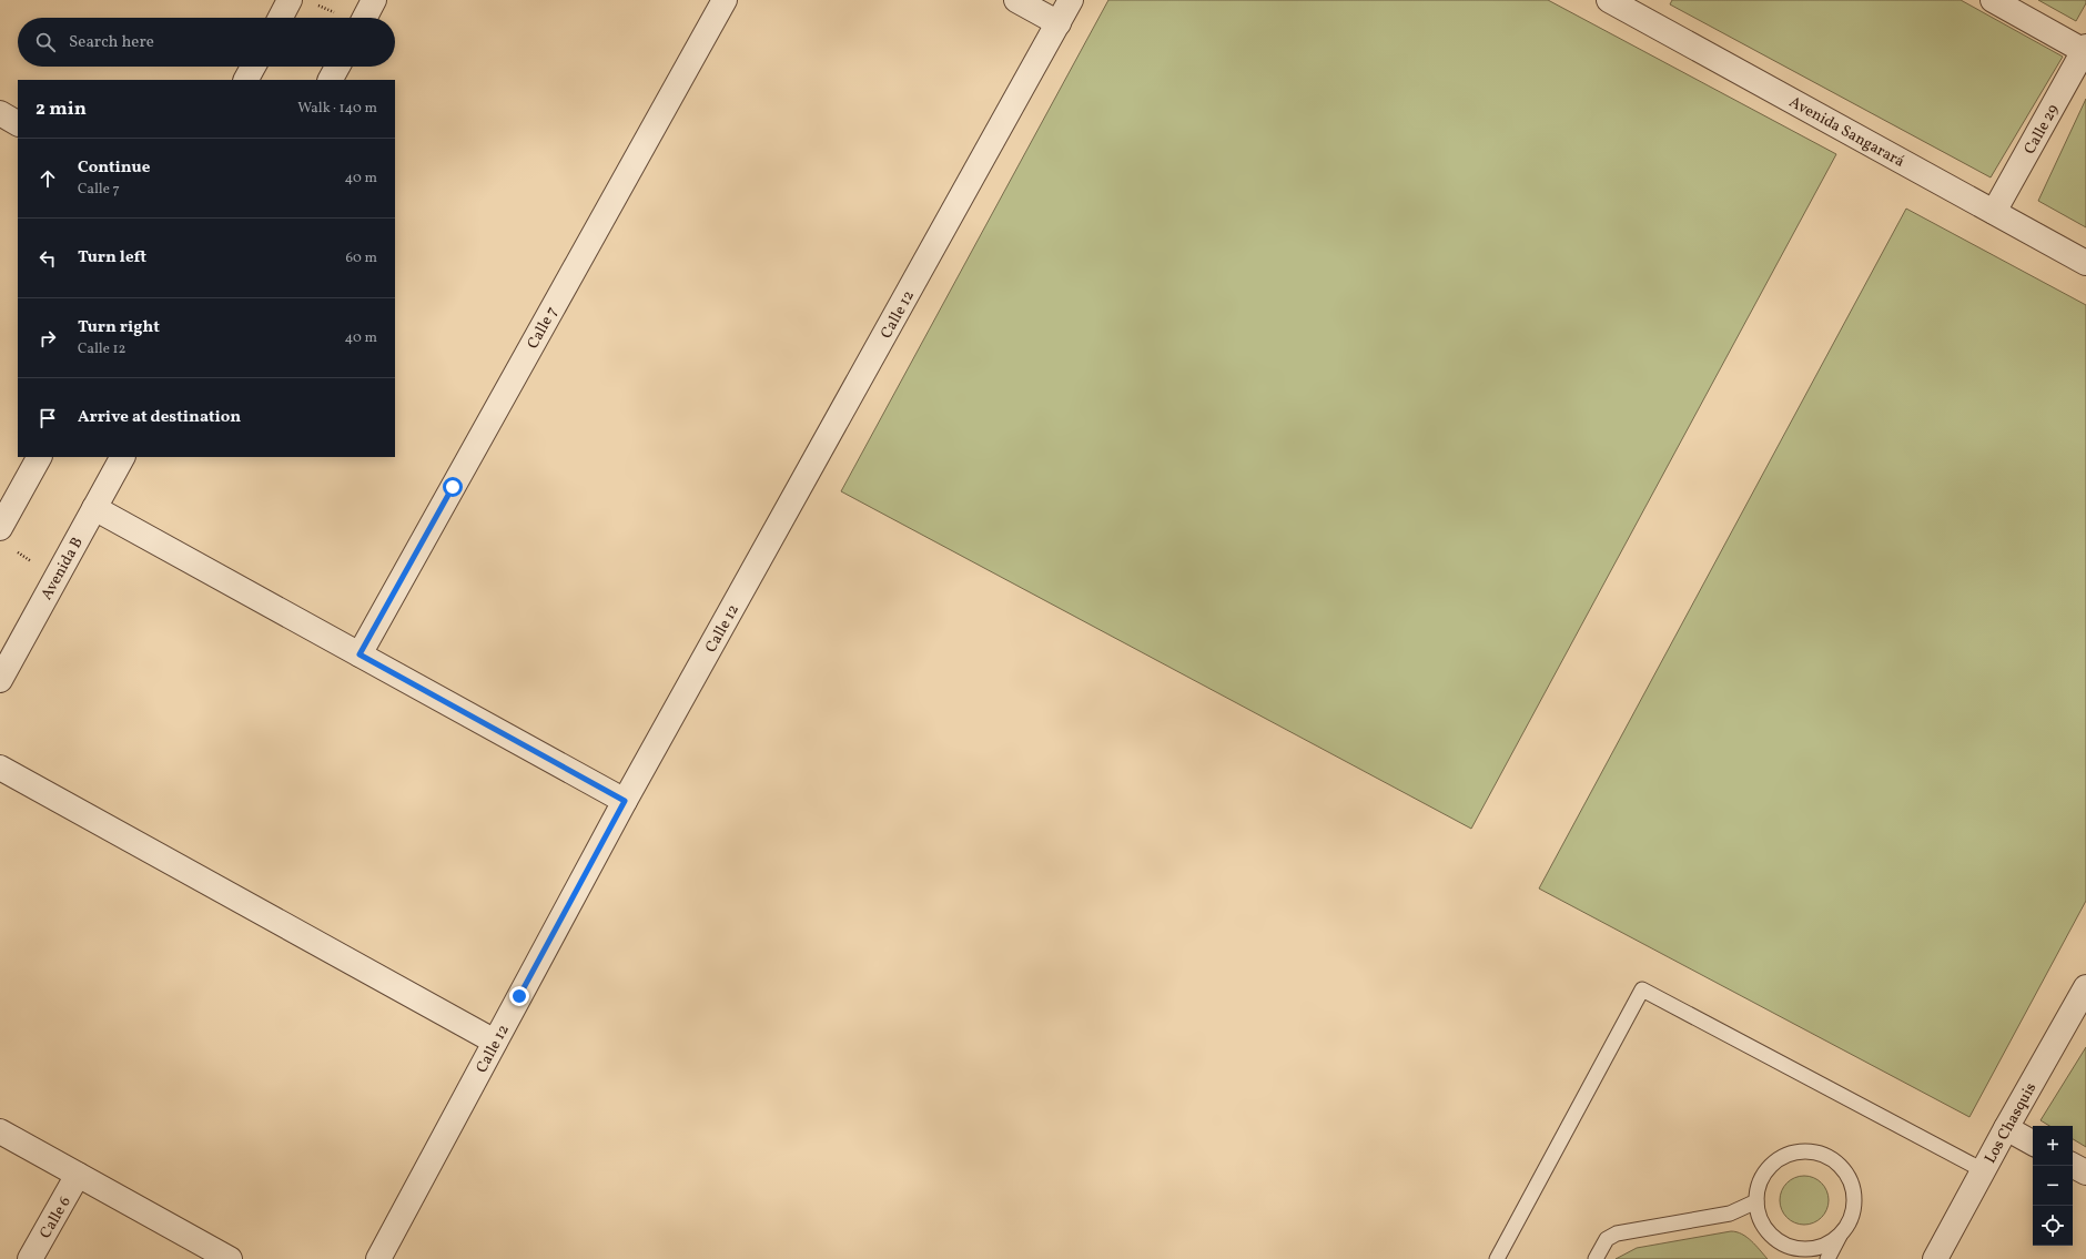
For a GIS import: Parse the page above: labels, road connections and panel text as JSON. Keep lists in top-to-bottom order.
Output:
{
  "streets": {
    "street": [
      "Calle 29",
      "Avenida Sangarará",
      "Calle 12",
      "Calle 7",
      "Avenida B",
      "Los Chasquis",
      "Calle 6"
    ]
  },
  "crossings": [
    ["Calle 29", "Avenida Sangarará"]
  ],
  "page": {
    "search": "Search here",
    "heading": ["2 min", "Walk · 140 m"],
    "list": [
      ["Continue", "Calle 7", "40 m"],
      ["Turn left", "60 m"],
      ["Turn right", "Calle 12", "40 m"],
      "Arrive at destination"
    ],
    "map_buttons": ["+", "−"]
  }
}
